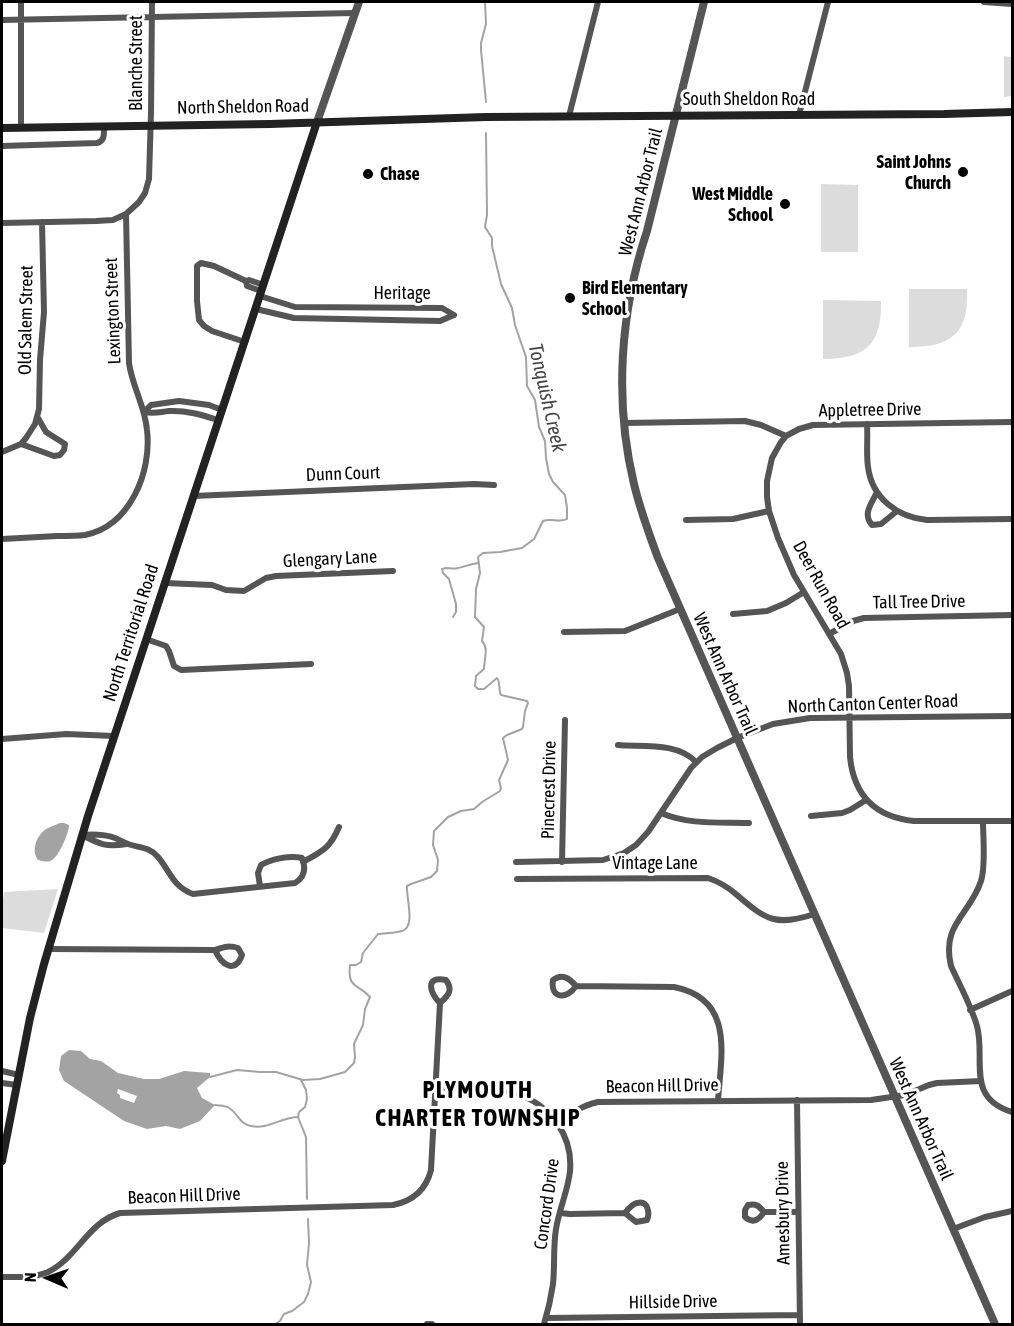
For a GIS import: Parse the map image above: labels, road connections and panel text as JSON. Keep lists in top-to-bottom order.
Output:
{
  "streets": {
    "main road": ["South Sheldon Road", "North Sheldon Road", "North Territorial Road"],
    "street": [
      "Blanche Street",
      "West Ann Arbor Trail",
      "Heritage",
      "Lexington Street",
      "Old Salem Street",
      "Appletree Drive",
      "Dunn Court",
      "Glengary Lane",
      "Deer Run Road",
      "Tall Tree Drive",
      "North Canton Center Road",
      "Pinecrest Drive",
      "Vintage Lane",
      "Beacon Hill Drive",
      "Concord Drive",
      "Amesbury Drive",
      "Hillside Drive"
    ]
  },
  "crossings": [
    ["Blanche Street", "North Sheldon Road"],
    ["South Sheldon Road", "North Sheldon Road"],
    ["South Sheldon Road", "West Ann Arbor Trail"],
    ["North Sheldon Road", "North Territorial Road"],
    ["West Ann Arbor Trail", "North Canton Center Road"],
    ["West Ann Arbor Trail", "Pinecrest Drive"],
    ["West Ann Arbor Trail", "Vintage Lane"],
    ["West Ann Arbor Trail", "Beacon Hill Drive"],
    ["Heritage", "North Territorial Road"],
    ["Appletree Drive", "Deer Run Road"],
    ["Dunn Court", "North Territorial Road"],
    ["Glengary Lane", "North Territorial Road"],
    ["Deer Run Road", "Tall Tree Drive"],
    ["Deer Run Road", "North Canton Center Road"],
    ["North Canton Center Road", "Pinecrest Drive"],
    ["Beacon Hill Drive", "Concord Drive"],
    ["Beacon Hill Drive", "Amesbury Drive"],
    ["Concord Drive", "Hillside Drive"],
    ["Amesbury Drive", "Hillside Drive"]
  ],
  "districts": ["PLYMOUTH CHARTER TOWNSHIP"],
  "water": ["Tonquish Creek"],
  "places": [
    "Saint Johns Church",
    "Chase",
    "West Middle School",
    "Bird Elementary School"
  ],
  "north": "left"
}
